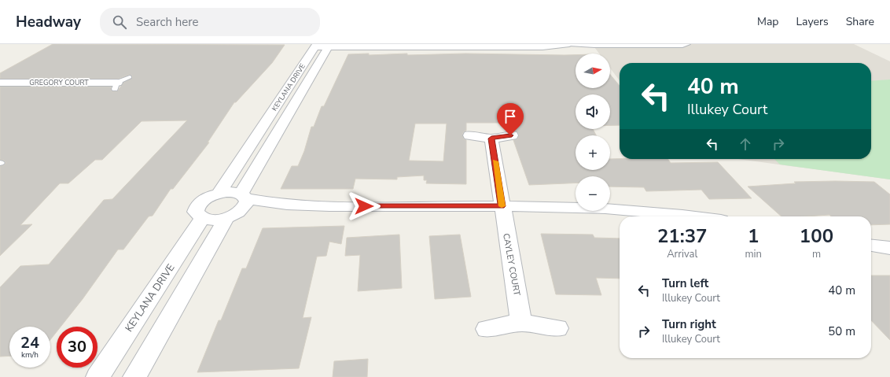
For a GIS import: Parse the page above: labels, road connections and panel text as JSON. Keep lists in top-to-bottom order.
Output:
{
  "streets": {
    "street": ["GREGORY COURT", "KEYLANA DRIVE", "CAYLEY COURT"]
  },
  "north": "right",
  "page": {
    "header": "Headway",
    "search": "Search here",
    "nav": ["Map", "Layers", "Share"],
    "map_buttons": ["+", "−"],
    "turn": ["40 m", "Illukey Court"],
    "eta": [
      "21:37",
      "Arrival",
      "1",
      "min",
      "100",
      "m"
    ],
    "list": [
      {
        "name": "Turn left",
        "note": "Illukey Court",
        "value": "40 m"
      },
      {
        "name": "Turn right",
        "note": "Illukey Court",
        "value": "50 m"
      }
    ],
    "speed": "24 km/h",
    "limit": "30"
  }
}
